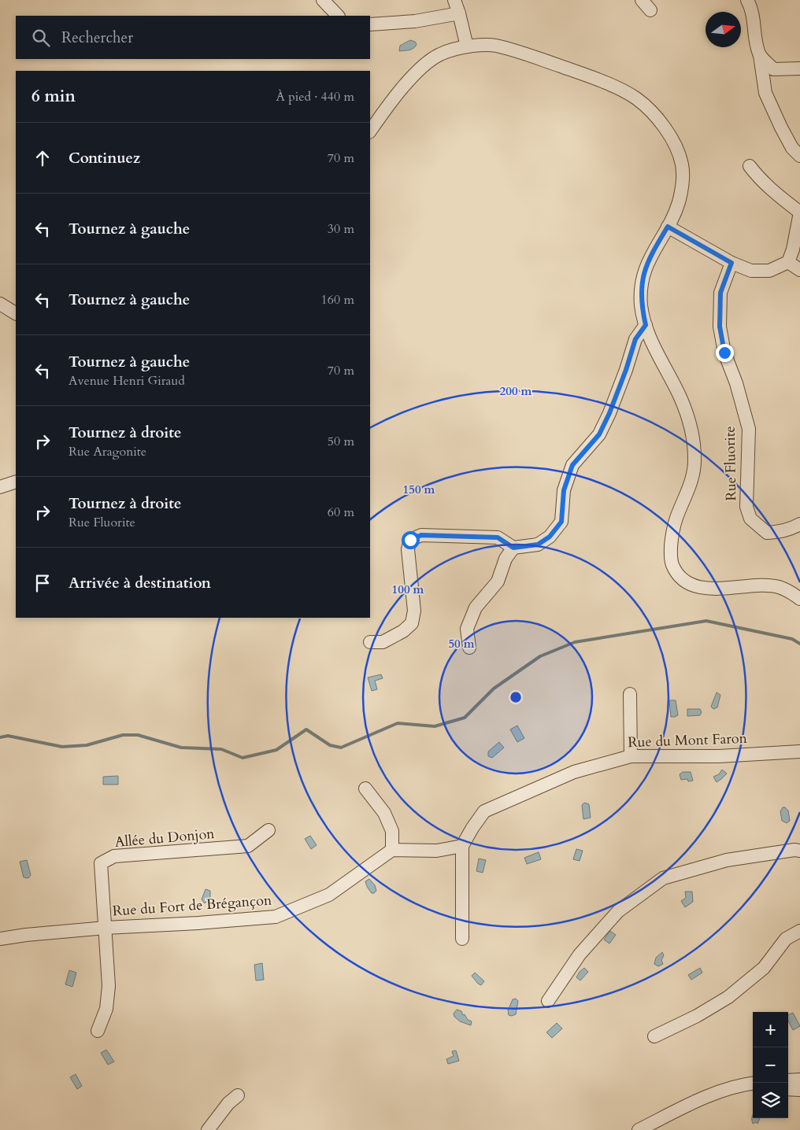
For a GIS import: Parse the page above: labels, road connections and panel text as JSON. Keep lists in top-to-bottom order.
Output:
{
  "streets": {
    "street": [
      "Rue Fluorite",
      "Rue du Mont Faron",
      "Allée du Donjon",
      "Rue du Fort de Brégançon"
    ]
  },
  "crossings": [
    ["Allée du Donjon", "Rue du Fort de Brégançon"]
  ],
  "north": "right",
  "page": {
    "search": "Rechercher",
    "heading": ["6 min", "À pied · 440 m"],
    "list": [
      ["Continuez", "70 m"],
      ["Tournez à gauche", "30 m"],
      ["Tournez à gauche", "160 m"],
      ["Tournez à gauche", "Avenue Henri Giraud", "70 m"],
      ["Tournez à droite", "Rue Aragonite", "50 m"],
      ["Tournez à droite", "Rue Fluorite", "60 m"],
      "Arrivée à destination"
    ],
    "map_buttons": ["+", "−"]
  },
  "rings": [
    "200 m",
    "150 m",
    "100 m",
    "50 m"
  ]
}
